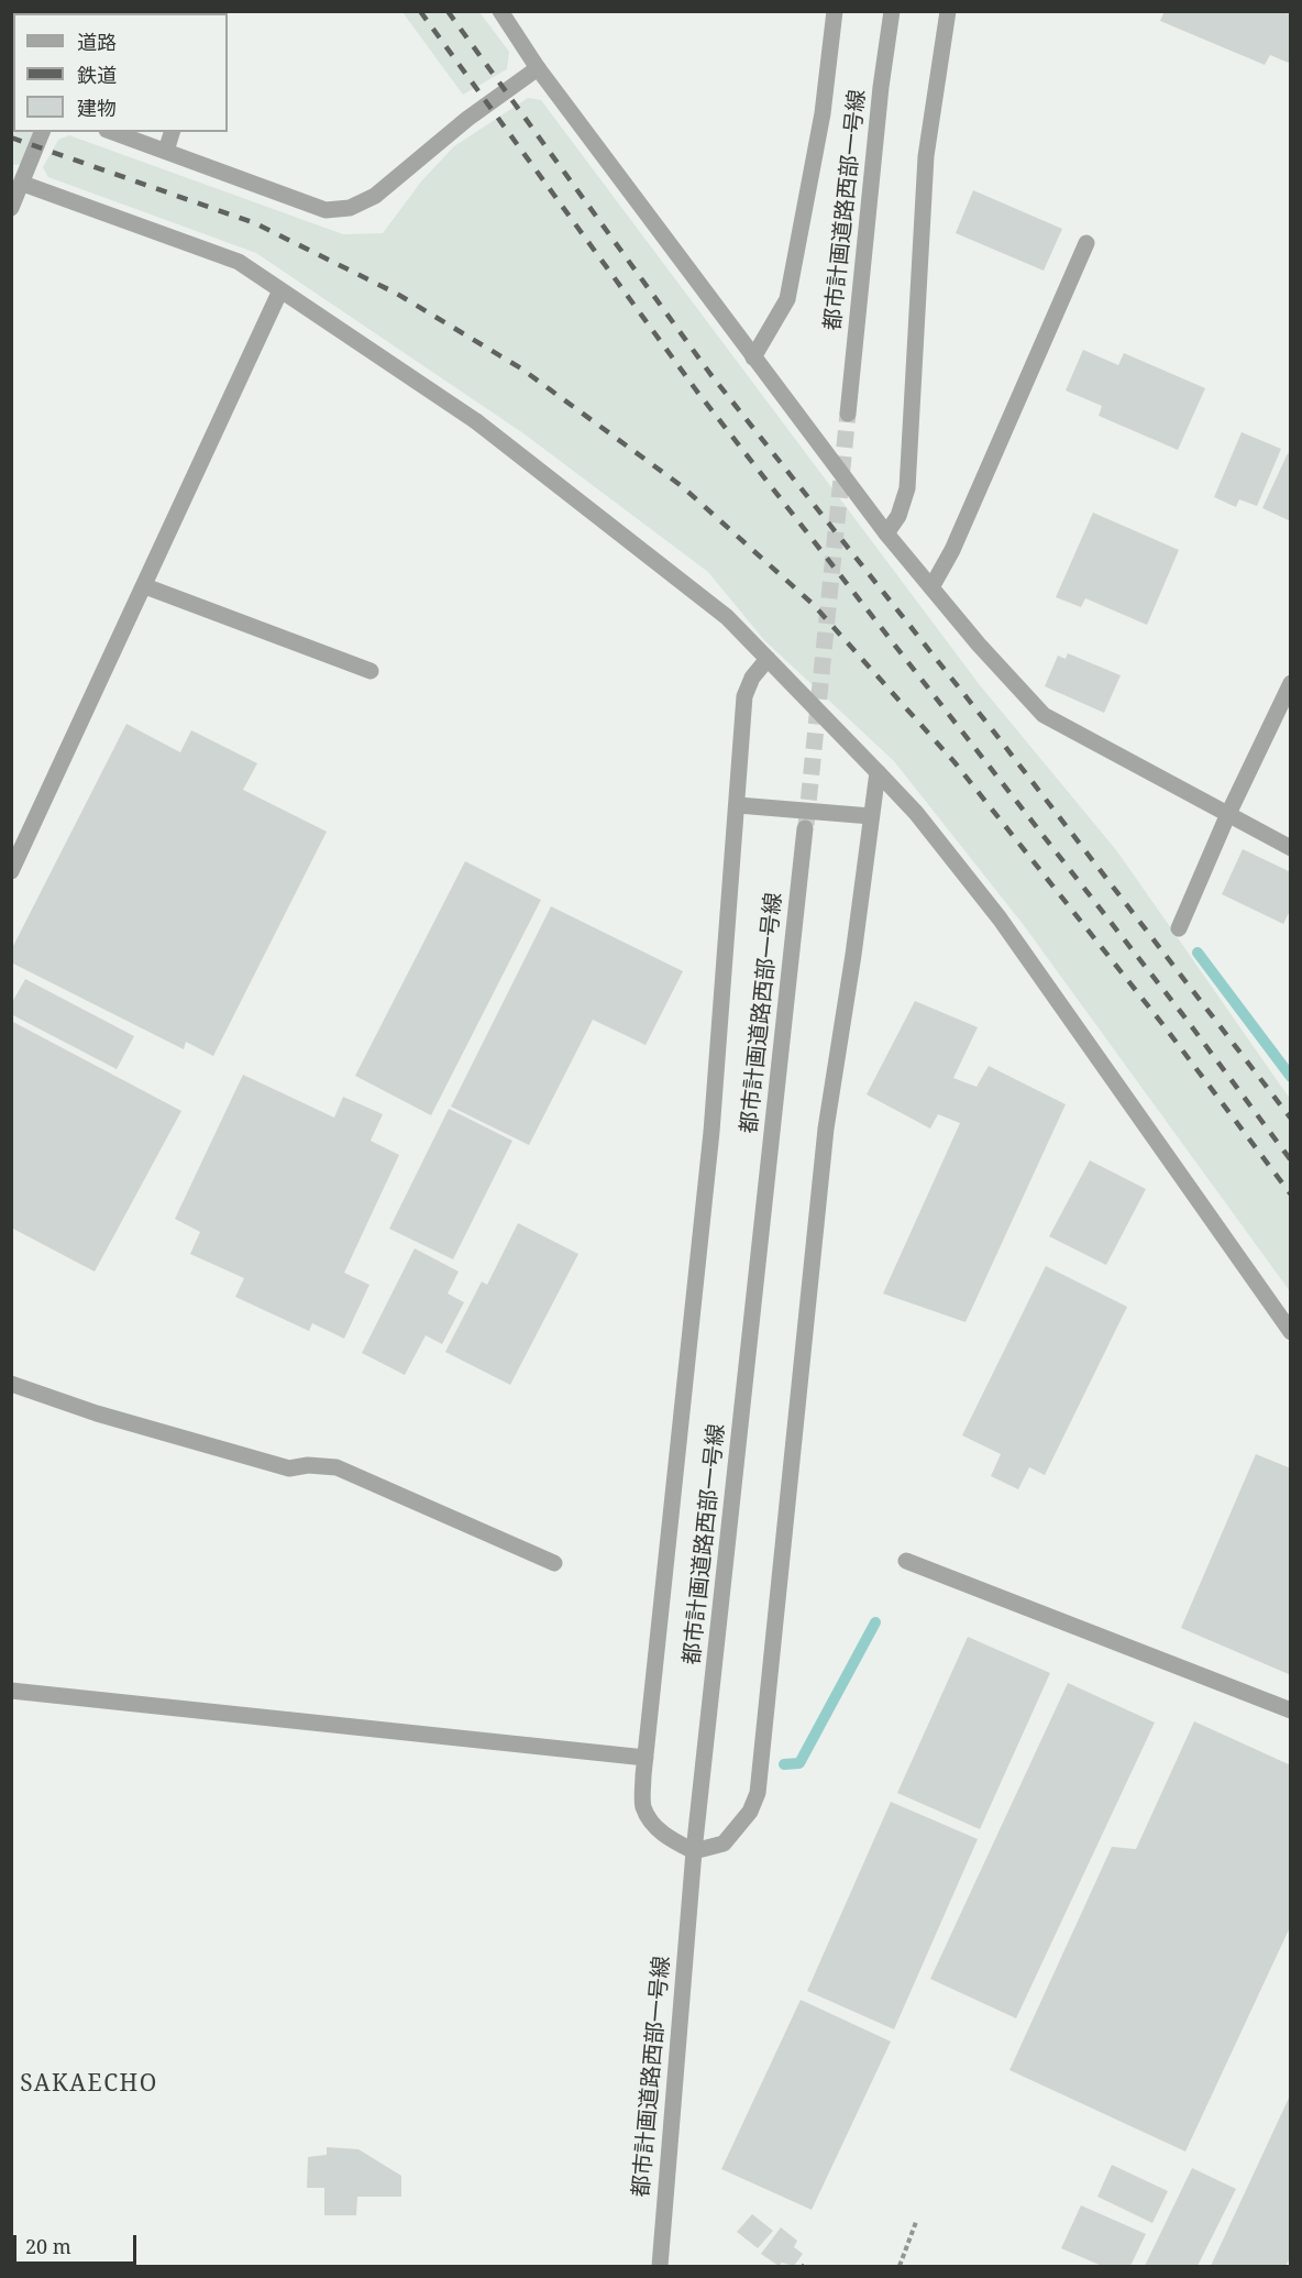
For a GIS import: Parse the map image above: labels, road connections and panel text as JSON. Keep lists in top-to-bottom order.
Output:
{
  "streets": {
    "street": ["都市計画道路西部一号線"]
  },
  "districts": ["SAKAECHO"],
  "legend": ["道路", "鉄道", "建物"],
  "scale_bar": "20 m"
}
